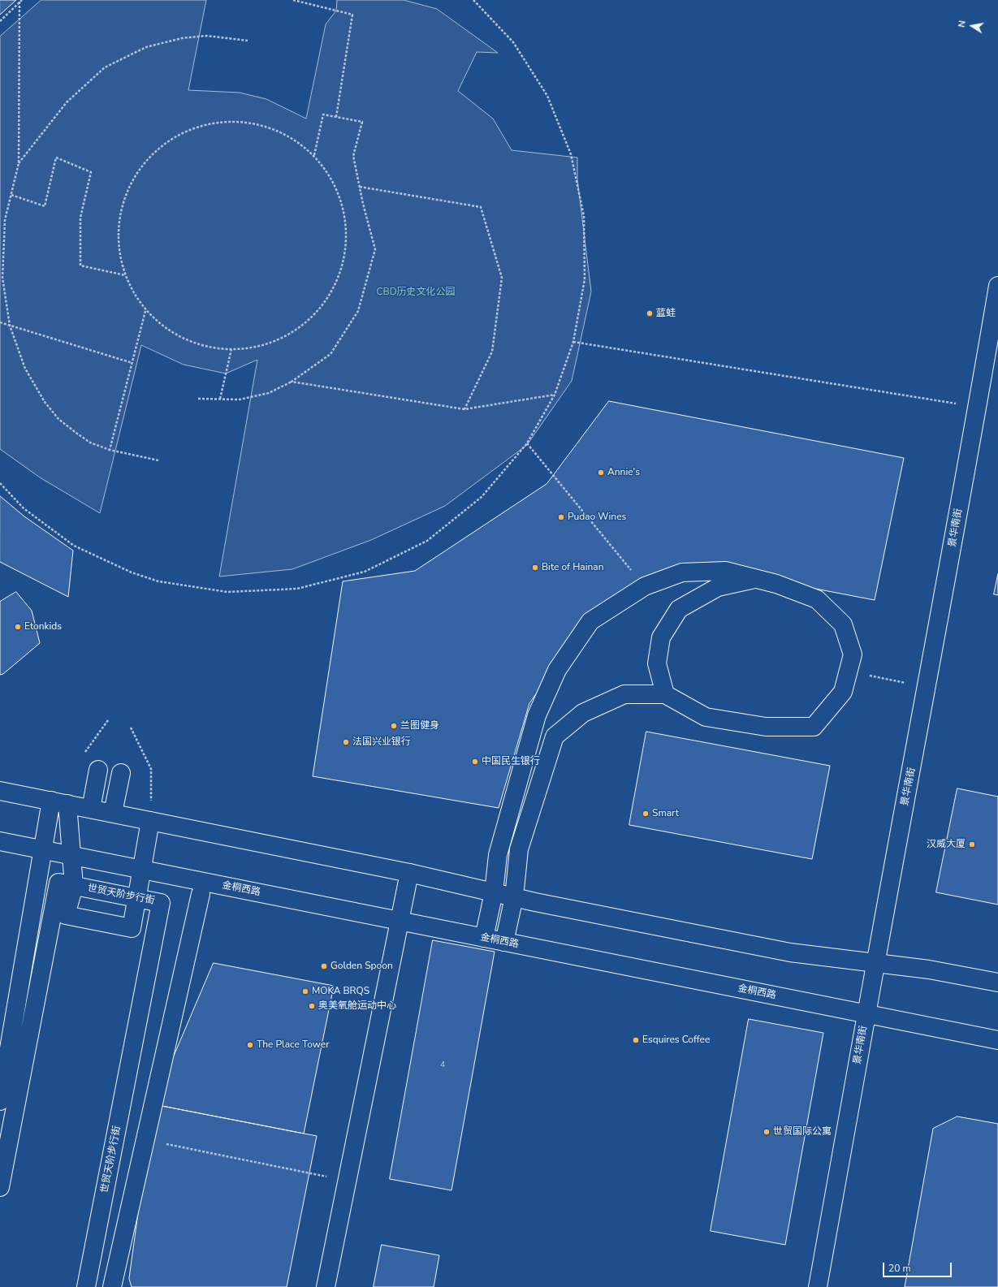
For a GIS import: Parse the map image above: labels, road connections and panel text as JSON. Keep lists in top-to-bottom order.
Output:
{
  "streets": {
    "street": ["景华南街", "金桐西路", "世贸天阶步行街"]
  },
  "crossings": [
    ["景华南街", "金桐西路"]
  ],
  "parks": ["CBD历史文化公园"],
  "places": [
    "蓝蛙",
    "Annie's",
    "Pudao Wines",
    "Bite of Hainan",
    "Etonkids",
    "兰图健身",
    "法国兴业银行",
    "中国民生银行",
    "Smart",
    "汉威大厦",
    "Golden Spoon",
    "MOKA BRQS",
    "奥美氧舱运动中心",
    "Esquires Coffee",
    "The Place Tower",
    "世贸国际公寓"
  ],
  "house_numbers": ["4"],
  "scale_bar": "20 m",
  "north": "left"
}
